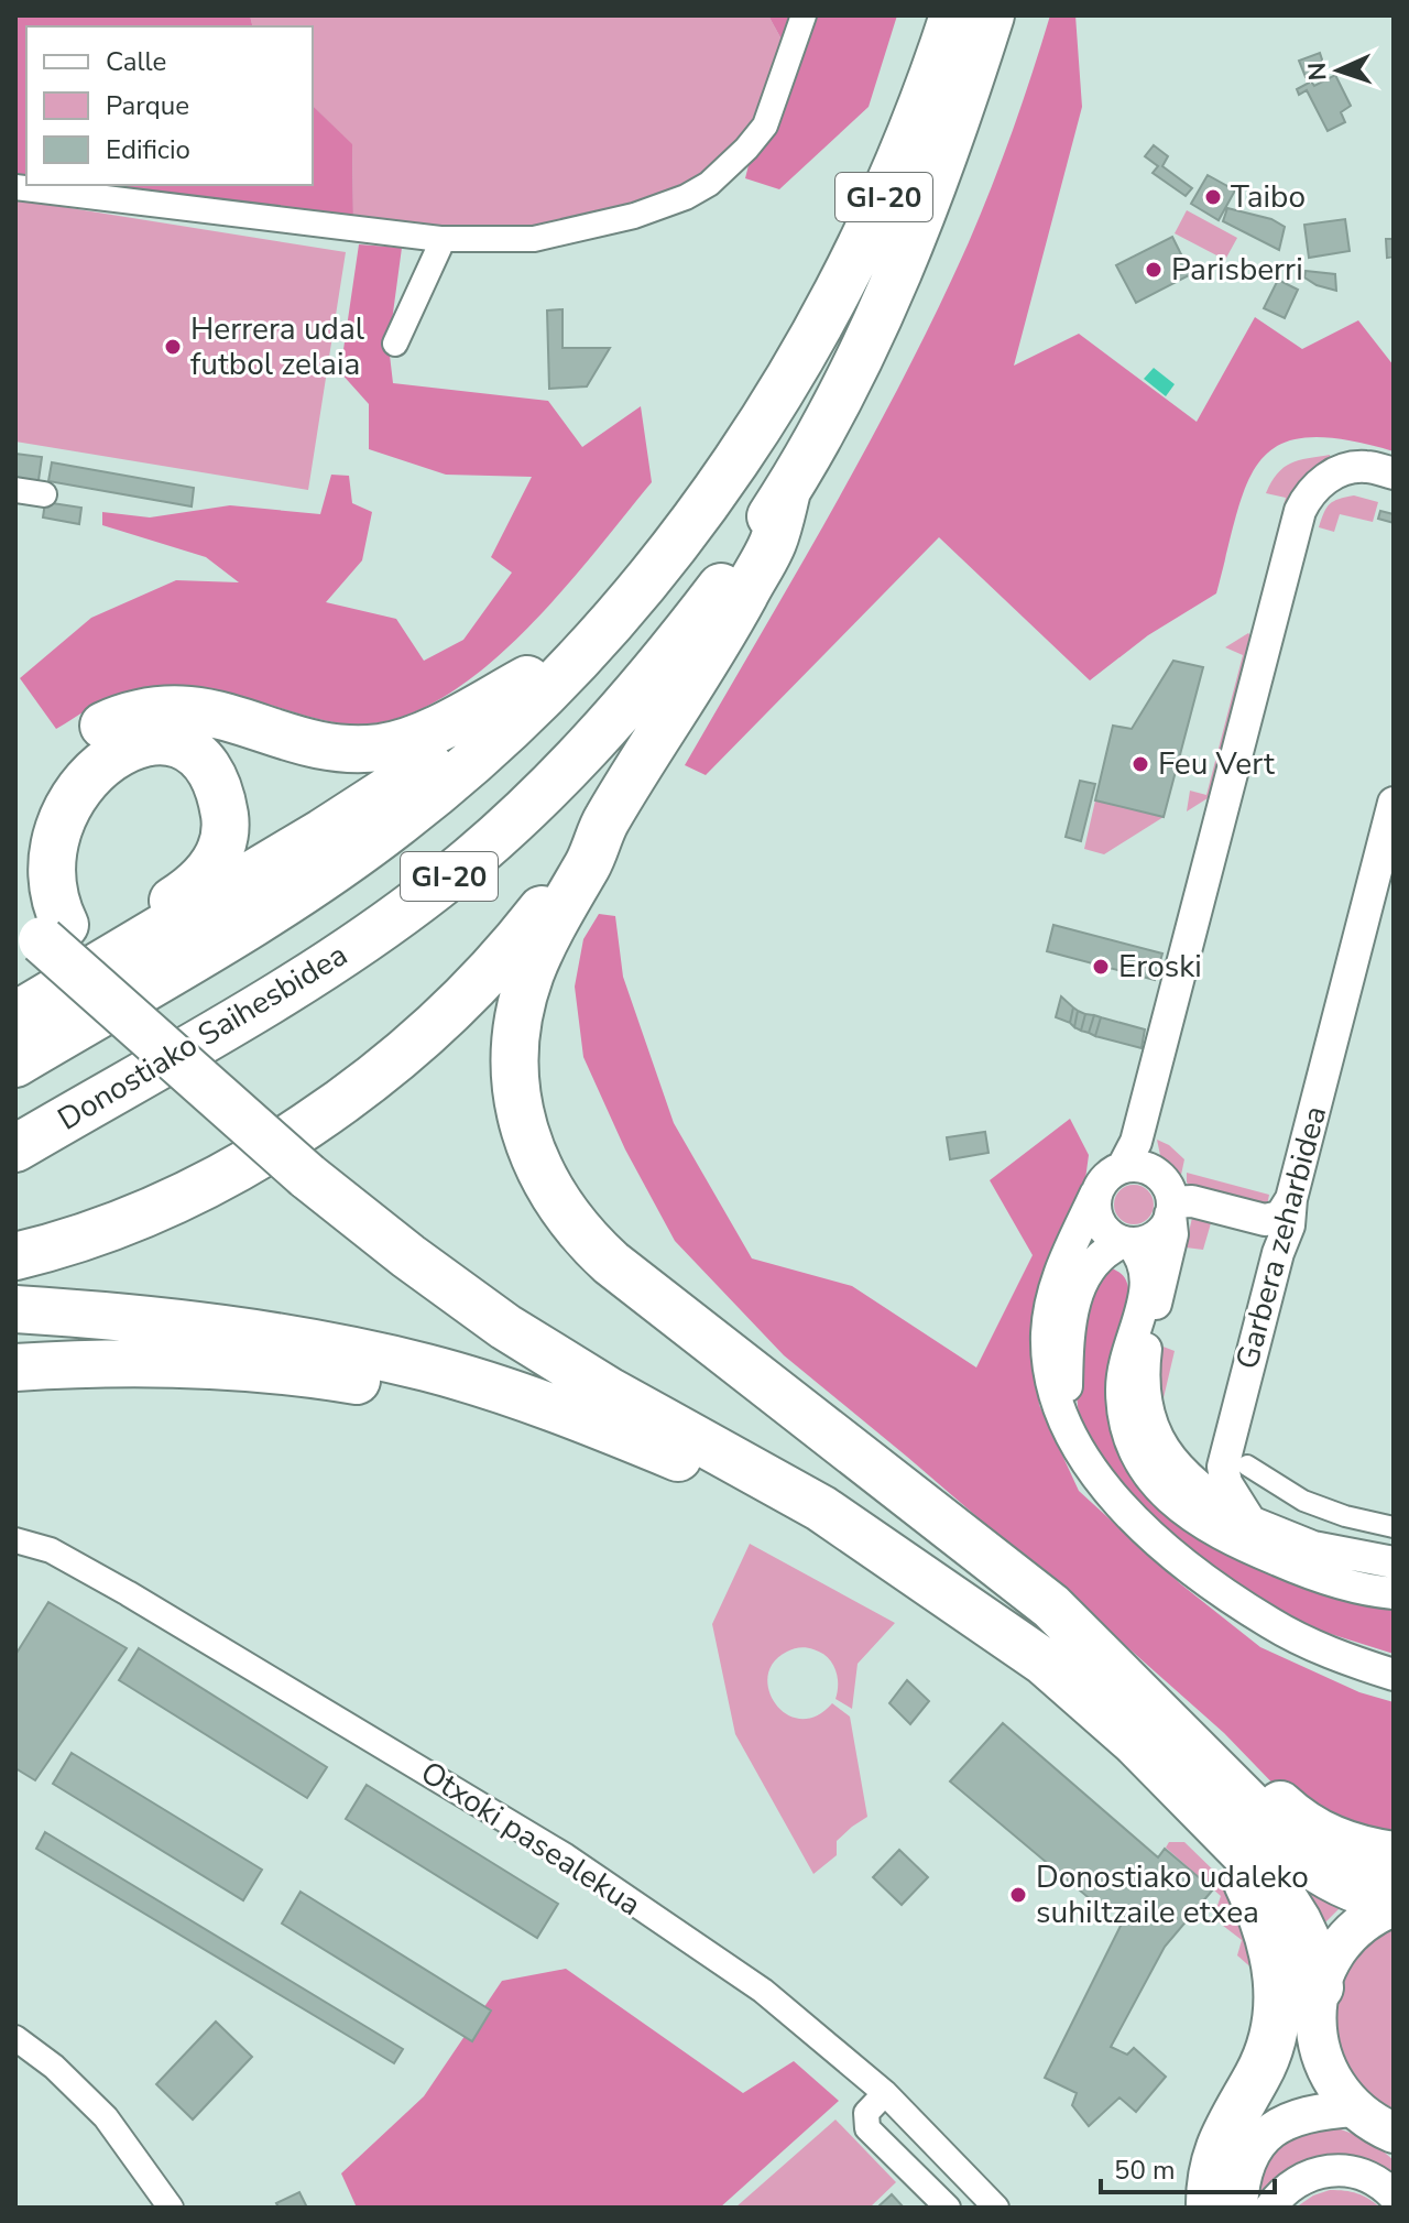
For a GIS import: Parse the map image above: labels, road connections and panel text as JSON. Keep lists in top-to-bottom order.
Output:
{
  "streets": {
    "highway": ["GI-20", "Donostiako Saihesbidea"],
    "street": ["Garbera zeharbidea", "Otxoki pasealekua"]
  },
  "places": [
    "Taibo",
    "Parisberri",
    "Herrera udal futbol zelaia",
    "Feu Vert",
    "Eroski",
    "Donostiako udaleko suhiltzaile etxea"
  ],
  "legend": ["Calle", "Parque", "Edificio"],
  "scale_bar": "50 m",
  "north": "left"
}
